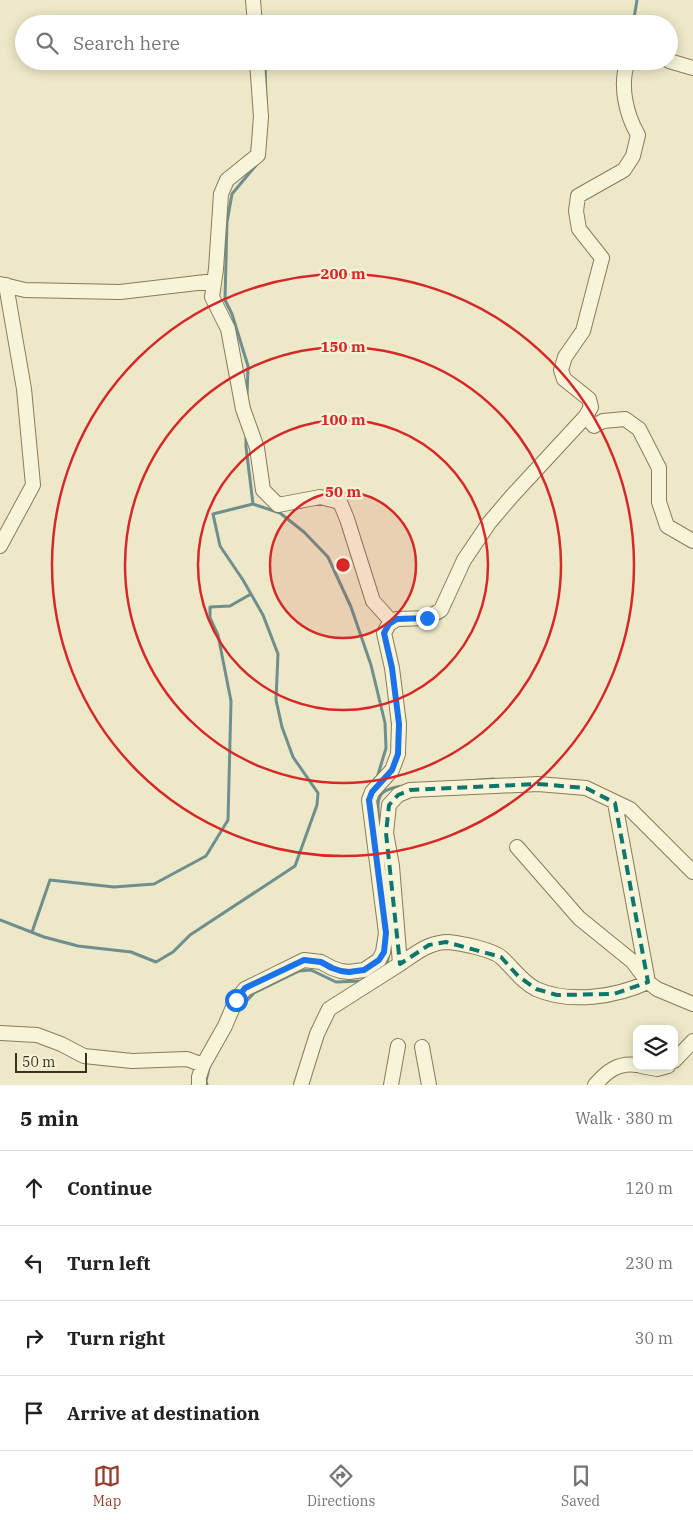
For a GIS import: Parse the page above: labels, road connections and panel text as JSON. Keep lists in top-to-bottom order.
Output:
{
  "scale_bar": "50 m",
  "page": {
    "search": "Search here",
    "scale": "50 m",
    "heading": ["5 min", "Walk · 380 m"],
    "list": [
      ["Continue", "120 m"],
      ["Turn left", "230 m"],
      ["Turn right", "30 m"],
      "Arrive at destination"
    ],
    "nav": ["Map", "Directions", "Saved"]
  },
  "rings": [
    "200 m",
    "150 m",
    "100 m",
    "50 m"
  ]
}
